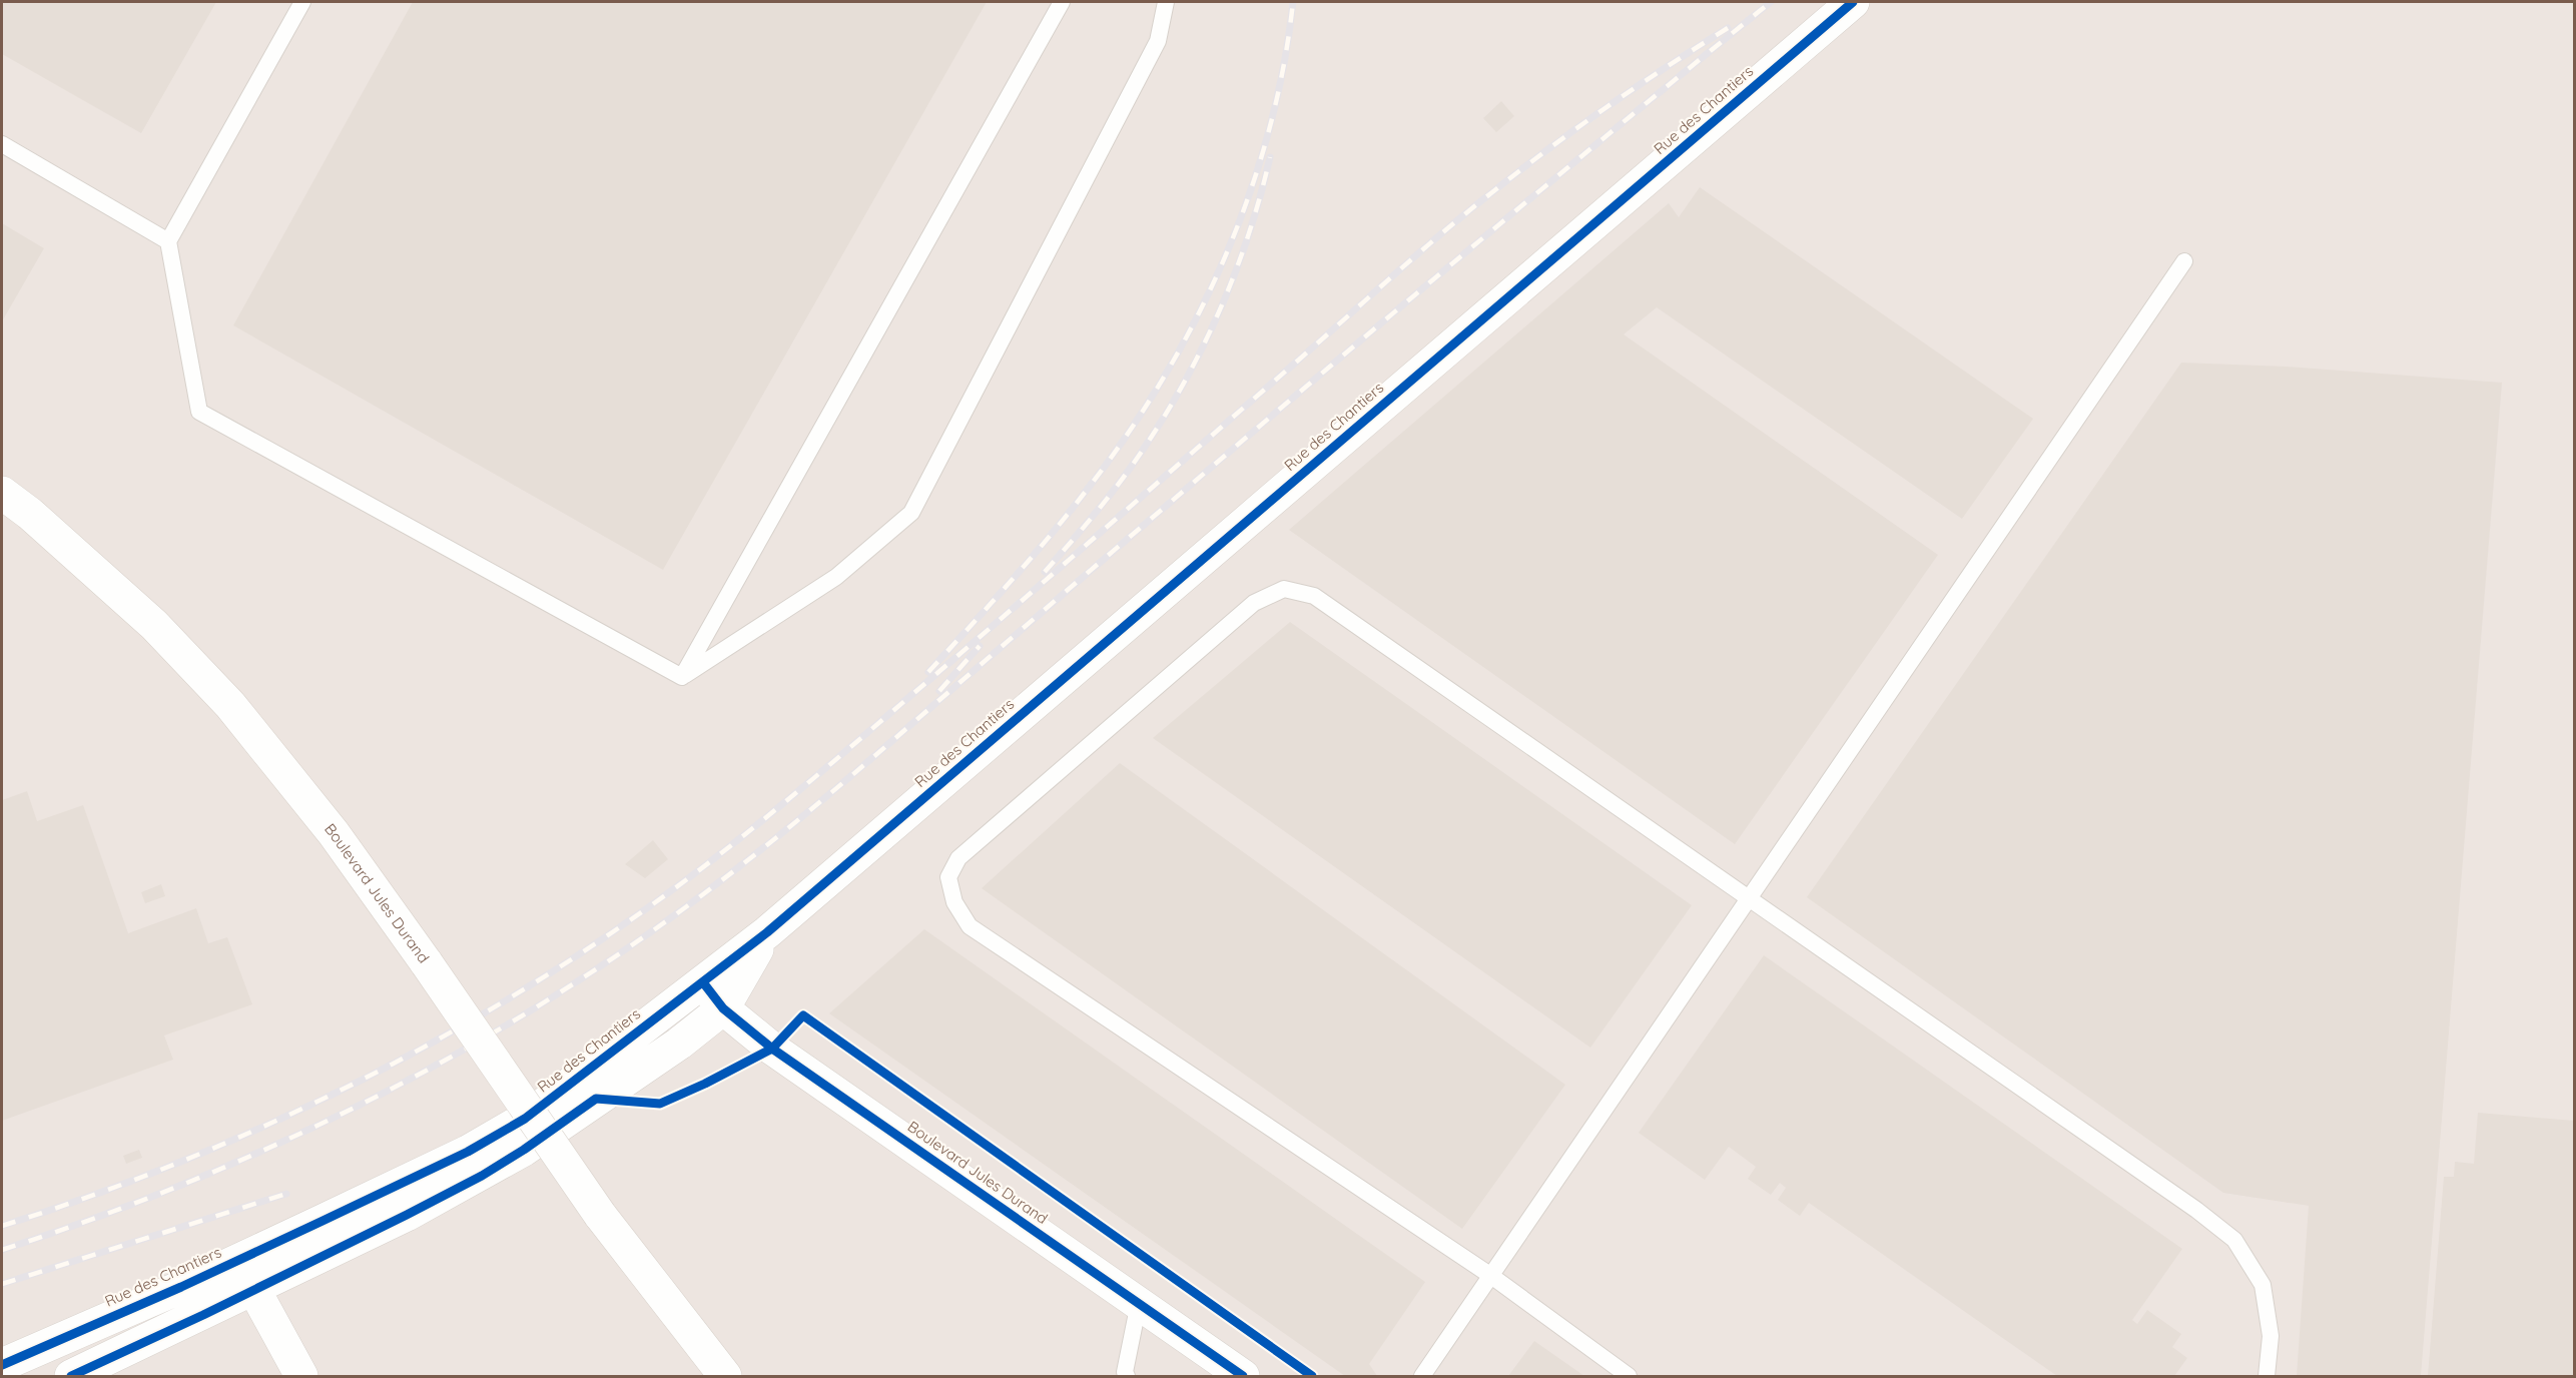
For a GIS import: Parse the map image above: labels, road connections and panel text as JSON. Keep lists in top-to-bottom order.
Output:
{
  "streets": {
    "street": ["Rue des Chantiers", "Boulevard Jules Durand"]
  },
  "crossings": [
    ["Rue des Chantiers", "Boulevard Jules Durand"]
  ]
}
